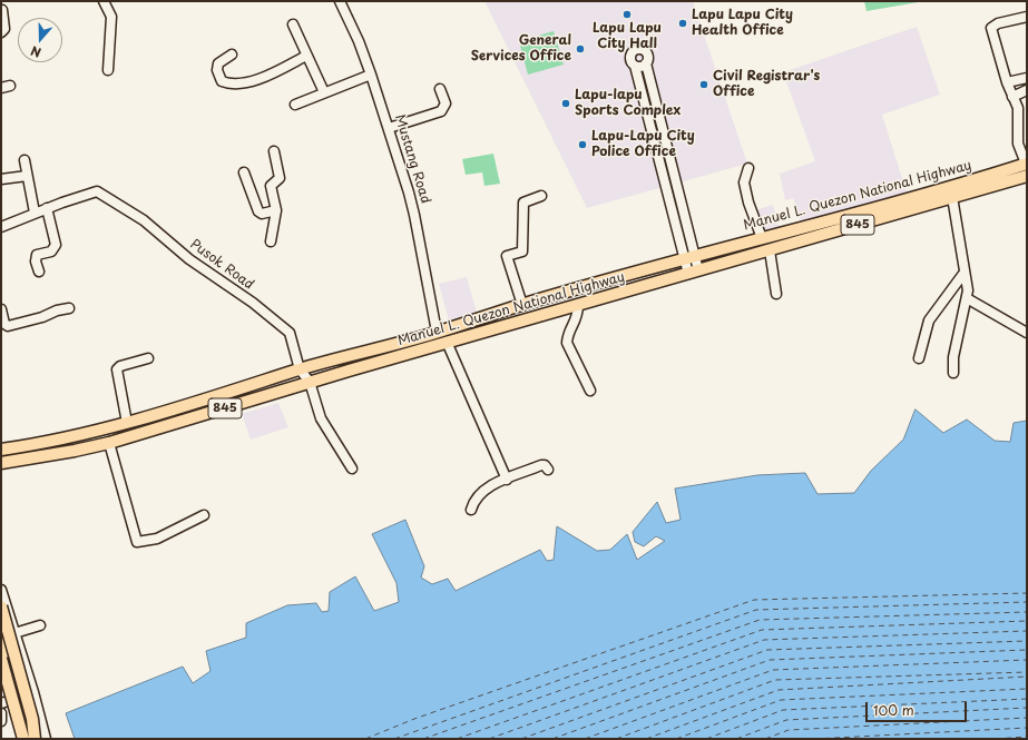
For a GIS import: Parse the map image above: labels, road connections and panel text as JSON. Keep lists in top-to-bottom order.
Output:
{
  "streets": {
    "main road": ["Manuel L. Quezon National Highway", "845"],
    "street": ["Mustang Road", "Pusok Road"]
  },
  "crossings": [
    ["Mustang Road", "Manuel L. Quezon National Highway"],
    ["Manuel L. Quezon National Highway", "Pusok Road"]
  ],
  "places": [
    "Lapu Lapu City Hall",
    "Lapu Lapu City Health Office",
    "General Services Office",
    "Civil Registrar's Office",
    "Lapu-lapu Sports Complex",
    "Lapu-Lapu City Police Office"
  ],
  "scale_bar": "100 m",
  "north": "bottom"
}
